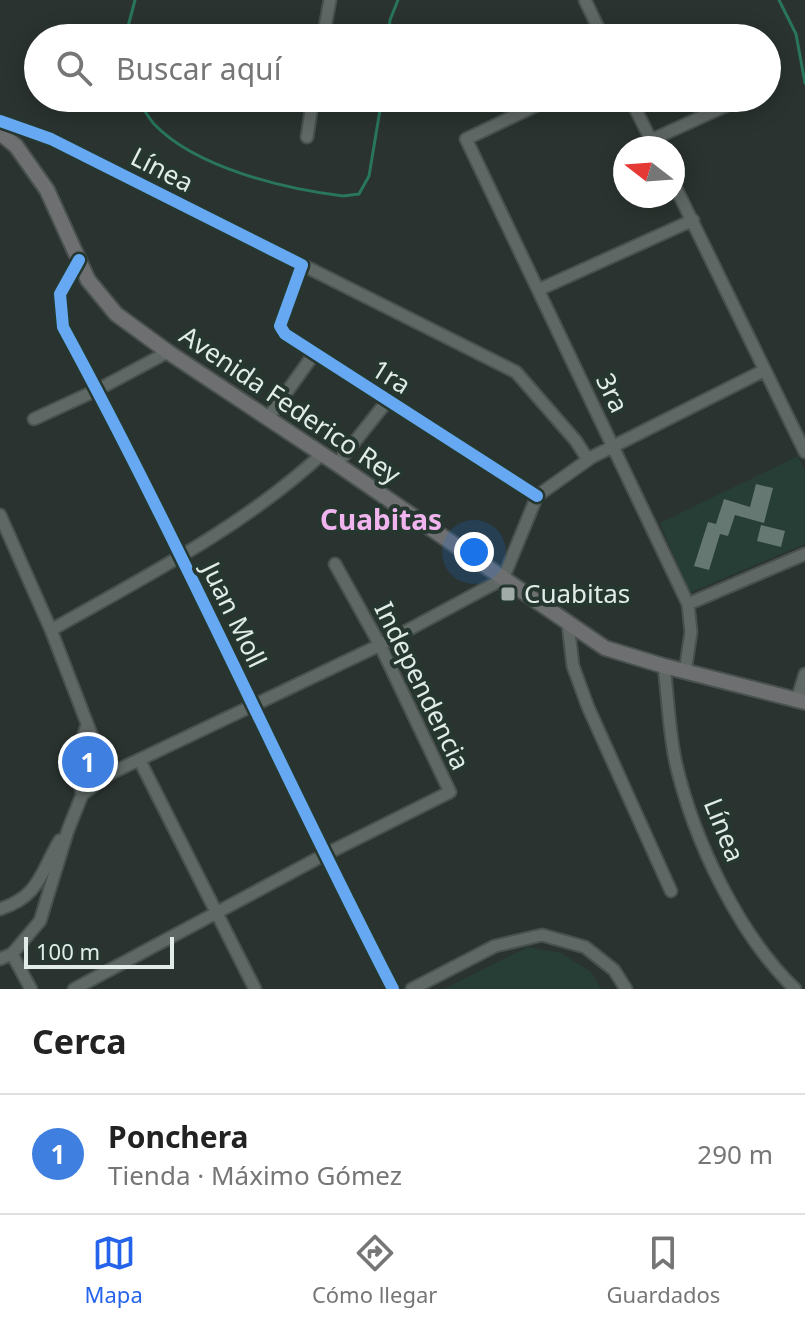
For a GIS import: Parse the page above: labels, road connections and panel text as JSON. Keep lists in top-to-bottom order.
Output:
{
  "streets": {
    "main road": ["Avenida Federico Rey"],
    "street": [
      "Línea",
      "1ra",
      "3ra",
      "Juan Moll",
      "Independencia"
    ]
  },
  "crossings": [
    ["Línea", "1ra"],
    ["Línea", "Avenida Federico Rey"],
    ["3ra", "Avenida Federico Rey"],
    ["Avenida Federico Rey", "Juan Moll"],
    ["Juan Moll", "Independencia"]
  ],
  "districts": ["Cuabitas"],
  "places": {
    "transit": ["Cuabitas"]
  },
  "scale_bar": "100 m",
  "north": "left",
  "page": {
    "search": "Buscar aquí",
    "pins": "1",
    "scale": "100 m",
    "heading": "Cerca",
    "list": [
      {
        "mark": "1",
        "name": "Ponchera",
        "note": "Tienda · Máximo Gómez",
        "value": "290 m"
      }
    ],
    "nav": ["Mapa", "Cómo llegar", "Guardados"]
  }
}
